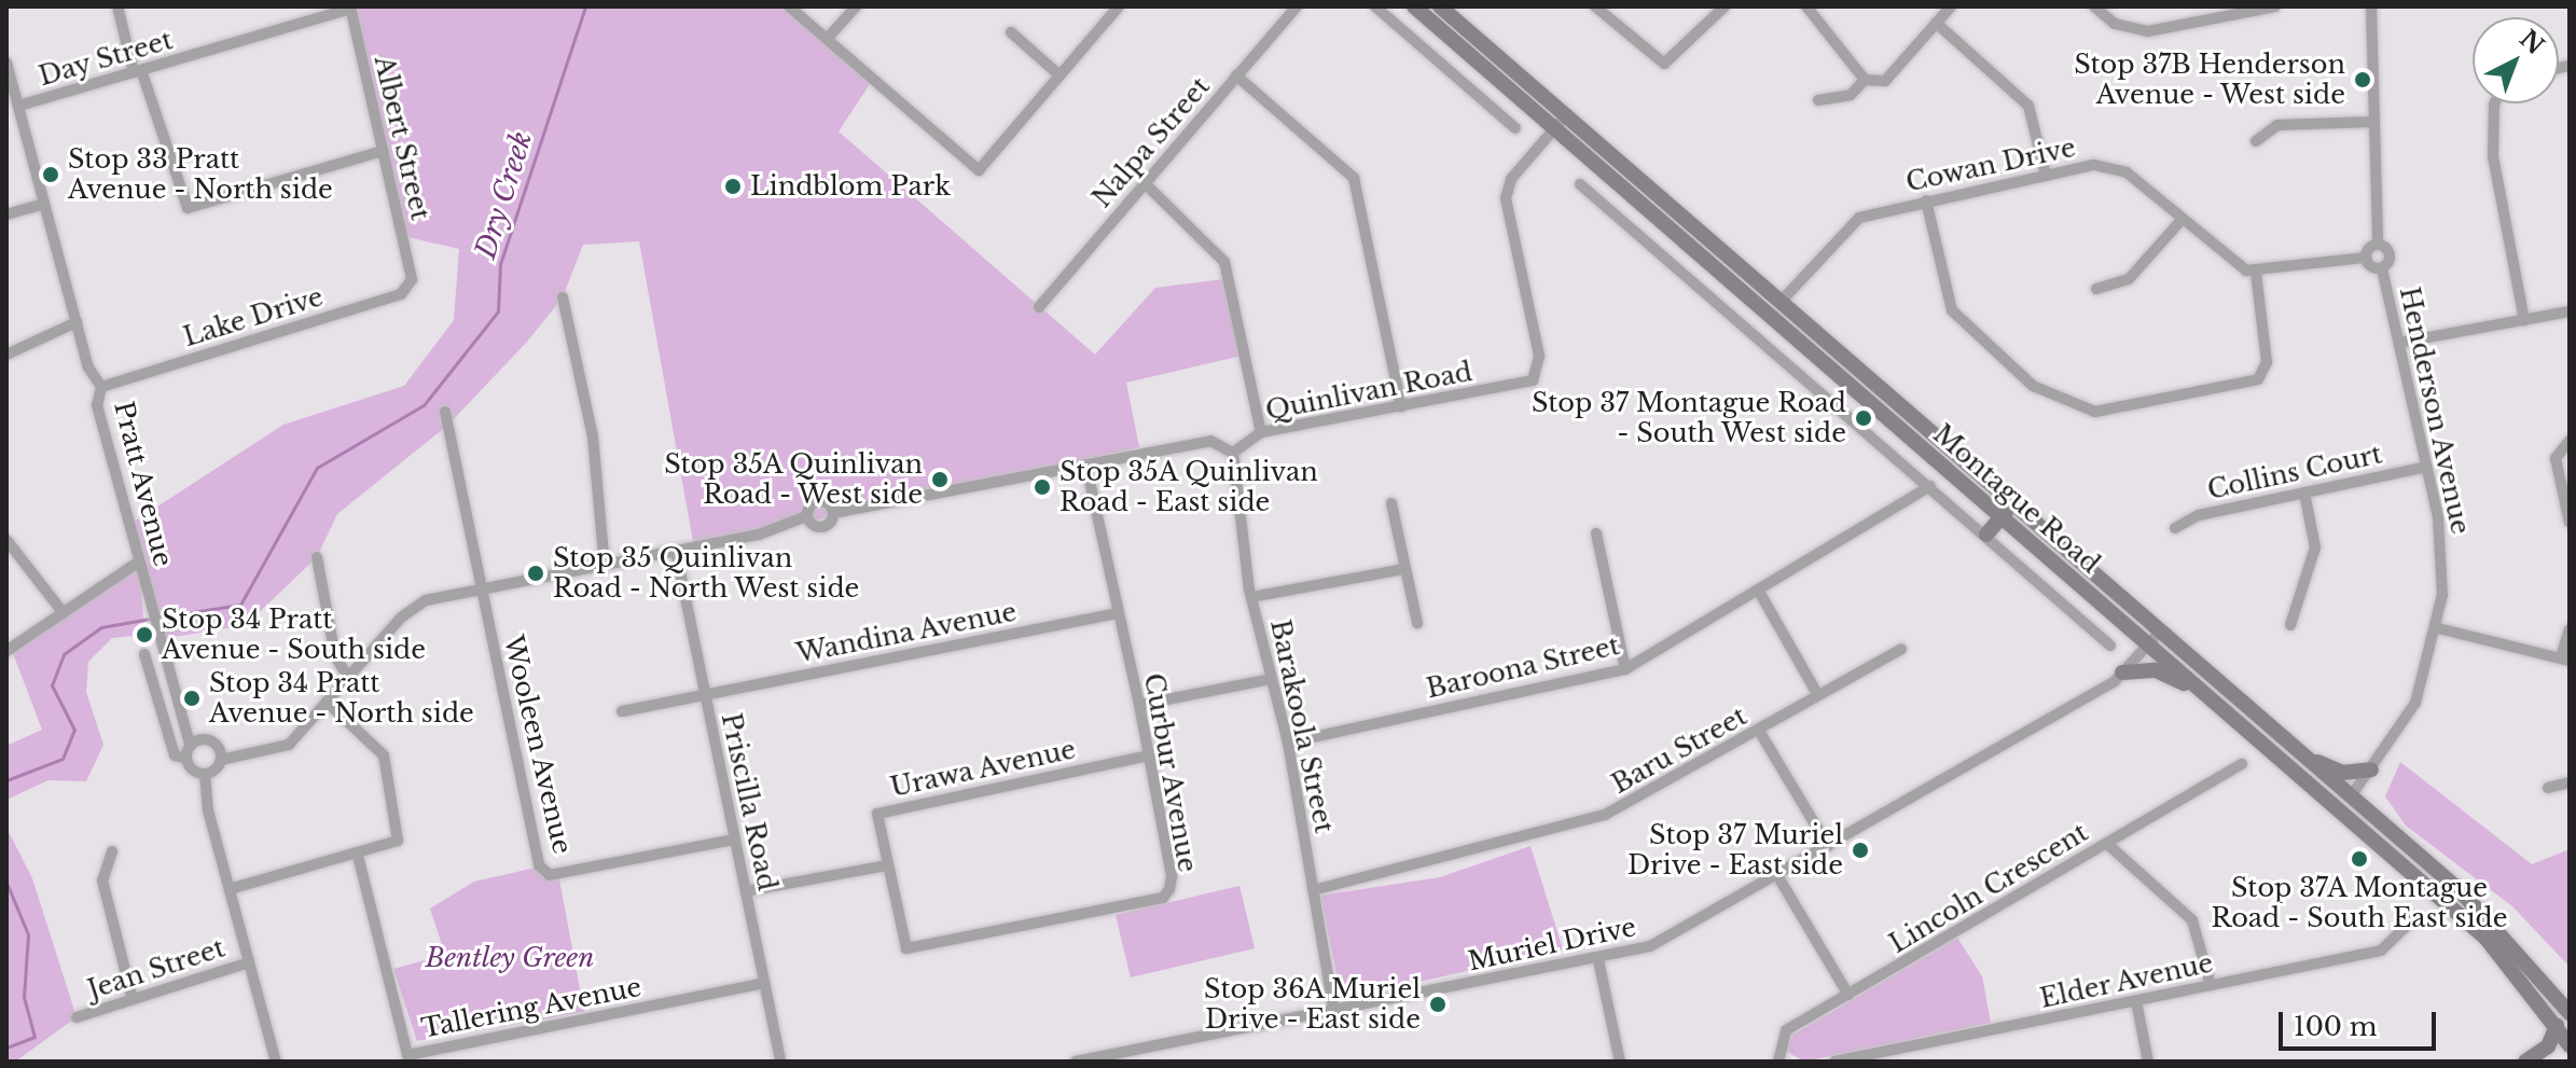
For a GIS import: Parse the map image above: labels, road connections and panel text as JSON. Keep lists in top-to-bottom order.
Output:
{
  "streets": {
    "main road": ["Montague Road"],
    "street": [
      "Day Street",
      "Albert Street",
      "Nalpa Street",
      "Cowan Drive",
      "Lake Drive",
      "Quinlivan Road",
      "Henderson Avenue",
      "Collins Court",
      "Pratt Avenue",
      "Wandina Avenue",
      "Baroona Street",
      "Barakoola Street",
      "Wooleen Avenue",
      "Baru Street",
      "Urawa Avenue",
      "Curbur Avenue",
      "Priscilla Road",
      "Lincoln Crescent",
      "Muriel Drive",
      "Jean Street",
      "Elder Avenue",
      "Tallering Avenue"
    ]
  },
  "crossings": [
    ["Day Street", "Albert Street"],
    ["Day Street", "Pratt Avenue"],
    ["Albert Street", "Lake Drive"],
    ["Cowan Drive", "Montague Road"],
    ["Lake Drive", "Pratt Avenue"],
    ["Quinlivan Road", "Montague Road"],
    ["Quinlivan Road", "Barakoola Street"],
    ["Henderson Avenue", "Collins Court"],
    ["Henderson Avenue", "Montague Road"],
    ["Montague Road", "Muriel Drive"],
    ["Wandina Avenue", "Curbur Avenue"],
    ["Wandina Avenue", "Priscilla Road"],
    ["Baroona Street", "Barakoola Street"],
    ["Barakoola Street", "Baru Street"],
    ["Barakoola Street", "Muriel Drive"],
    ["Wooleen Avenue", "Priscilla Road"],
    ["Urawa Avenue", "Curbur Avenue"],
    ["Priscilla Road", "Tallering Avenue"]
  ],
  "water": ["Dry Creek"],
  "parks": ["Bentley Green"],
  "places": [
    "Stop 37B Henderson Avenue - West side",
    "Stop 33 Pratt Avenue - North side",
    "Lindblom Park",
    "Stop 37 Montague Road - South West side",
    "Stop 35A Quinlivan Road - West side",
    "Stop 35A Quinlivan Road - East side",
    "Stop 35 Quinlivan Road - North West side",
    "Stop 34 Pratt Avenue - South side",
    "Stop 34 Pratt Avenue - North side",
    "Stop 37 Muriel Drive - East side",
    "Stop 37A Montague Road - South East side",
    "Stop 36A Muriel Drive - East side"
  ],
  "scale_bar": "100 m",
  "north": "top right"
}
